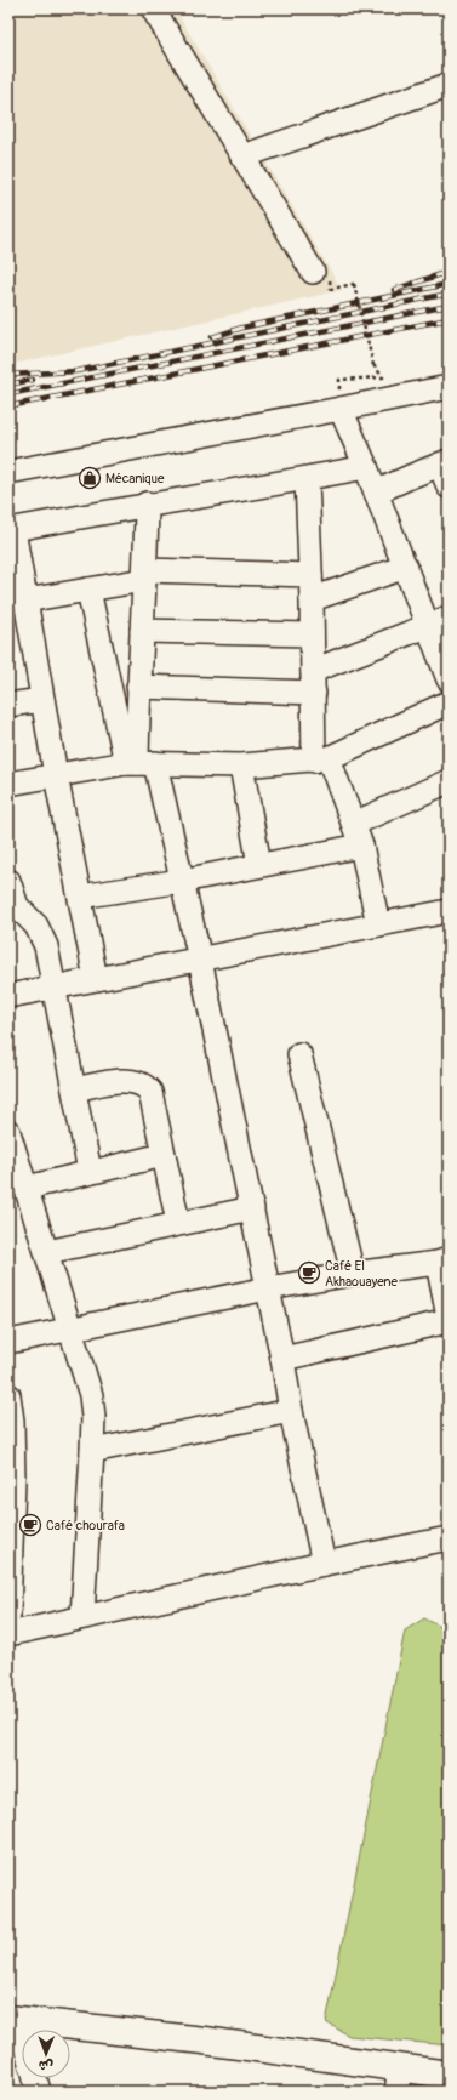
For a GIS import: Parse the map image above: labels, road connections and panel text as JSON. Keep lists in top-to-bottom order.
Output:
{
  "places": {
    "shop": ["Mécanique"],
    "cafe": ["Café El Akhaouayene", "Café chourafa"]
  },
  "north": "bottom"
}
